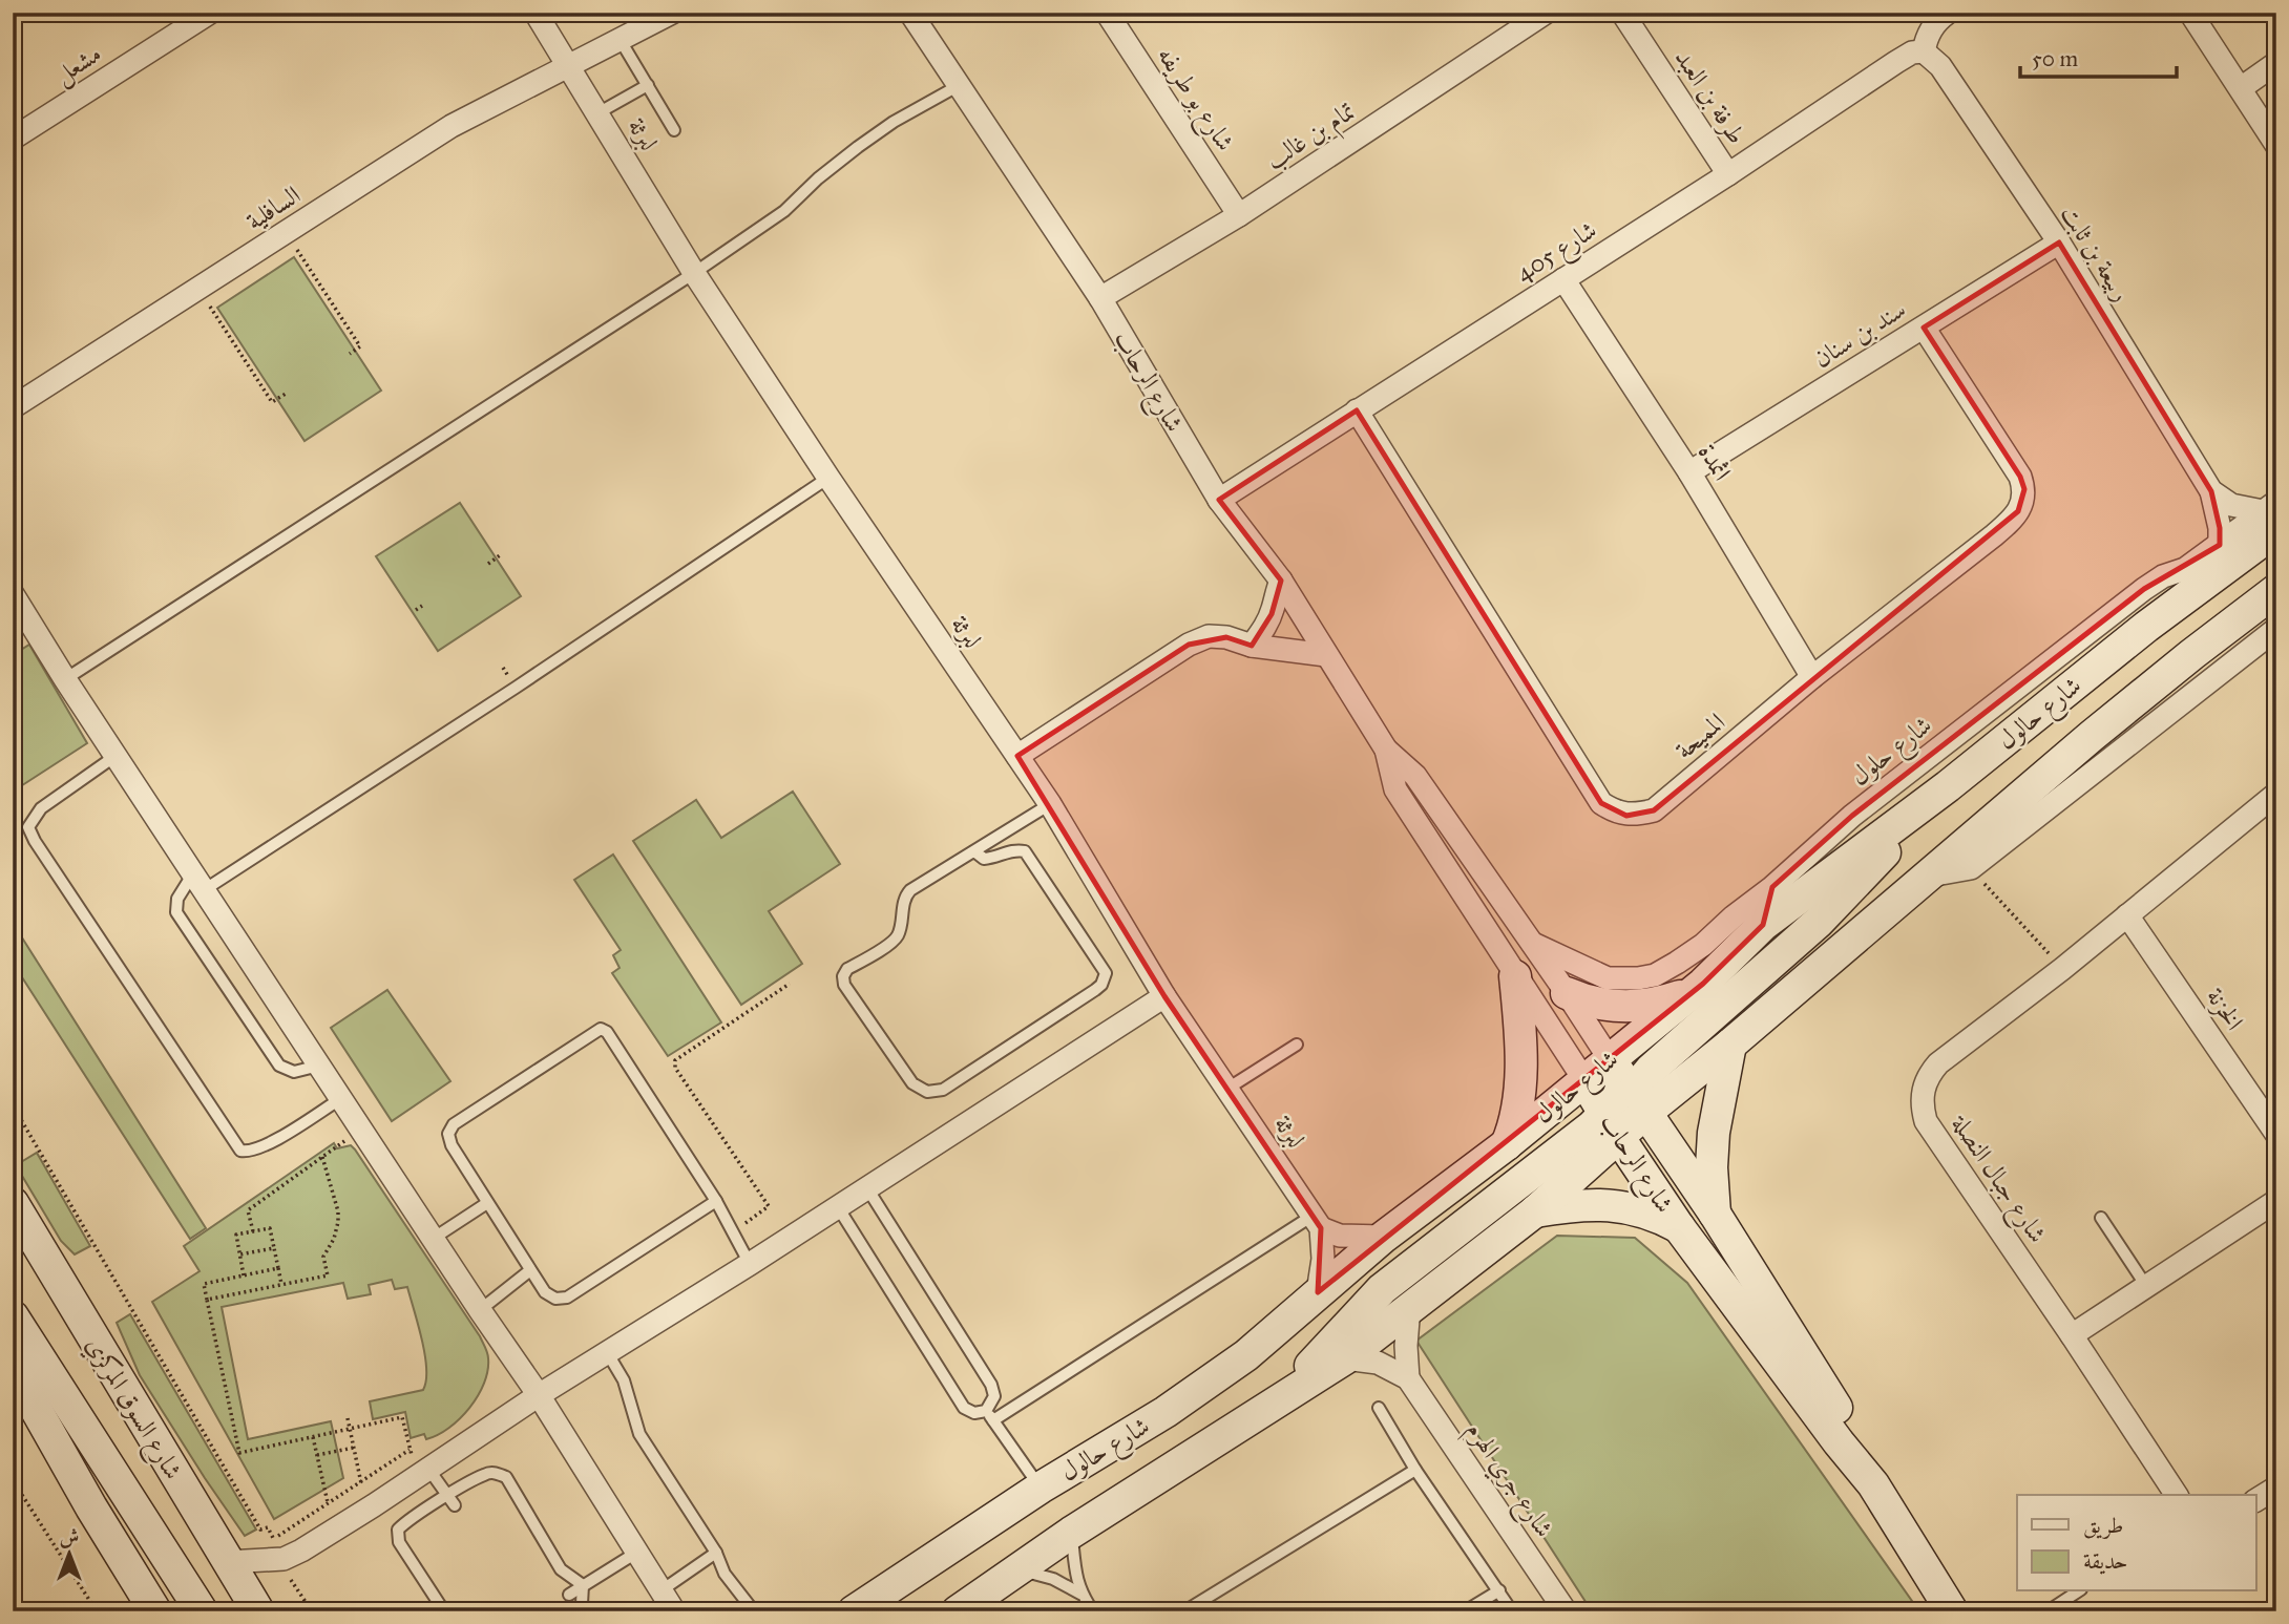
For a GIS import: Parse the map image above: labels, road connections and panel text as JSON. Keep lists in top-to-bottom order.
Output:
{
  "streets": {
    "main road": ["شارع الرحاب", "شارع حالول", "شارع السوق المركزي"],
    "street": [
      "مشعل",
      "طرفة بن العبد",
      "شارع بو طريفه",
      "لبرثة",
      "تمام بن غالب",
      "السافلية",
      "شارع 405",
      "ربيعة بن ثابت",
      "سند بن سنان",
      "اثمدة",
      "المميحة",
      "شارع حلول",
      "الخزنة",
      "شارع جبال النصلة",
      "شارع جري الهرم"
    ]
  },
  "crossings": [
    ["طرفة بن العبد", "شارع 405"],
    ["شارع بو طريفه", "تمام بن غالب"],
    ["لبرثة", "السافلية"],
    ["تمام بن غالب", "شارع الرحاب"],
    ["شارع 405", "ربيعة بن ثابت"],
    ["شارع 405", "شارع الرحاب"],
    ["شارع 405", "اثمدة"],
    ["شارع 405", "المميحة"],
    ["ربيعة بن ثابت", "سند بن سنان"],
    ["ربيعة بن ثابت", "شارع حلول"],
    ["سند بن سنان", "اثمدة"],
    ["سند بن سنان", "المميحة"],
    ["شارع الرحاب", "شارع حالول"],
    ["شارع الرحاب", "شارع حلول"],
    ["اثمدة", "المميحة"],
    ["شارع حالول", "شارع حلول"],
    ["شارع حالول", "شارع جري الهرم"],
    ["الخزنة", "شارع جبال النصلة"]
  ],
  "legend": ["طريق", "حديقة"],
  "scale_bar": "50 m",
  "north": "top"
}
